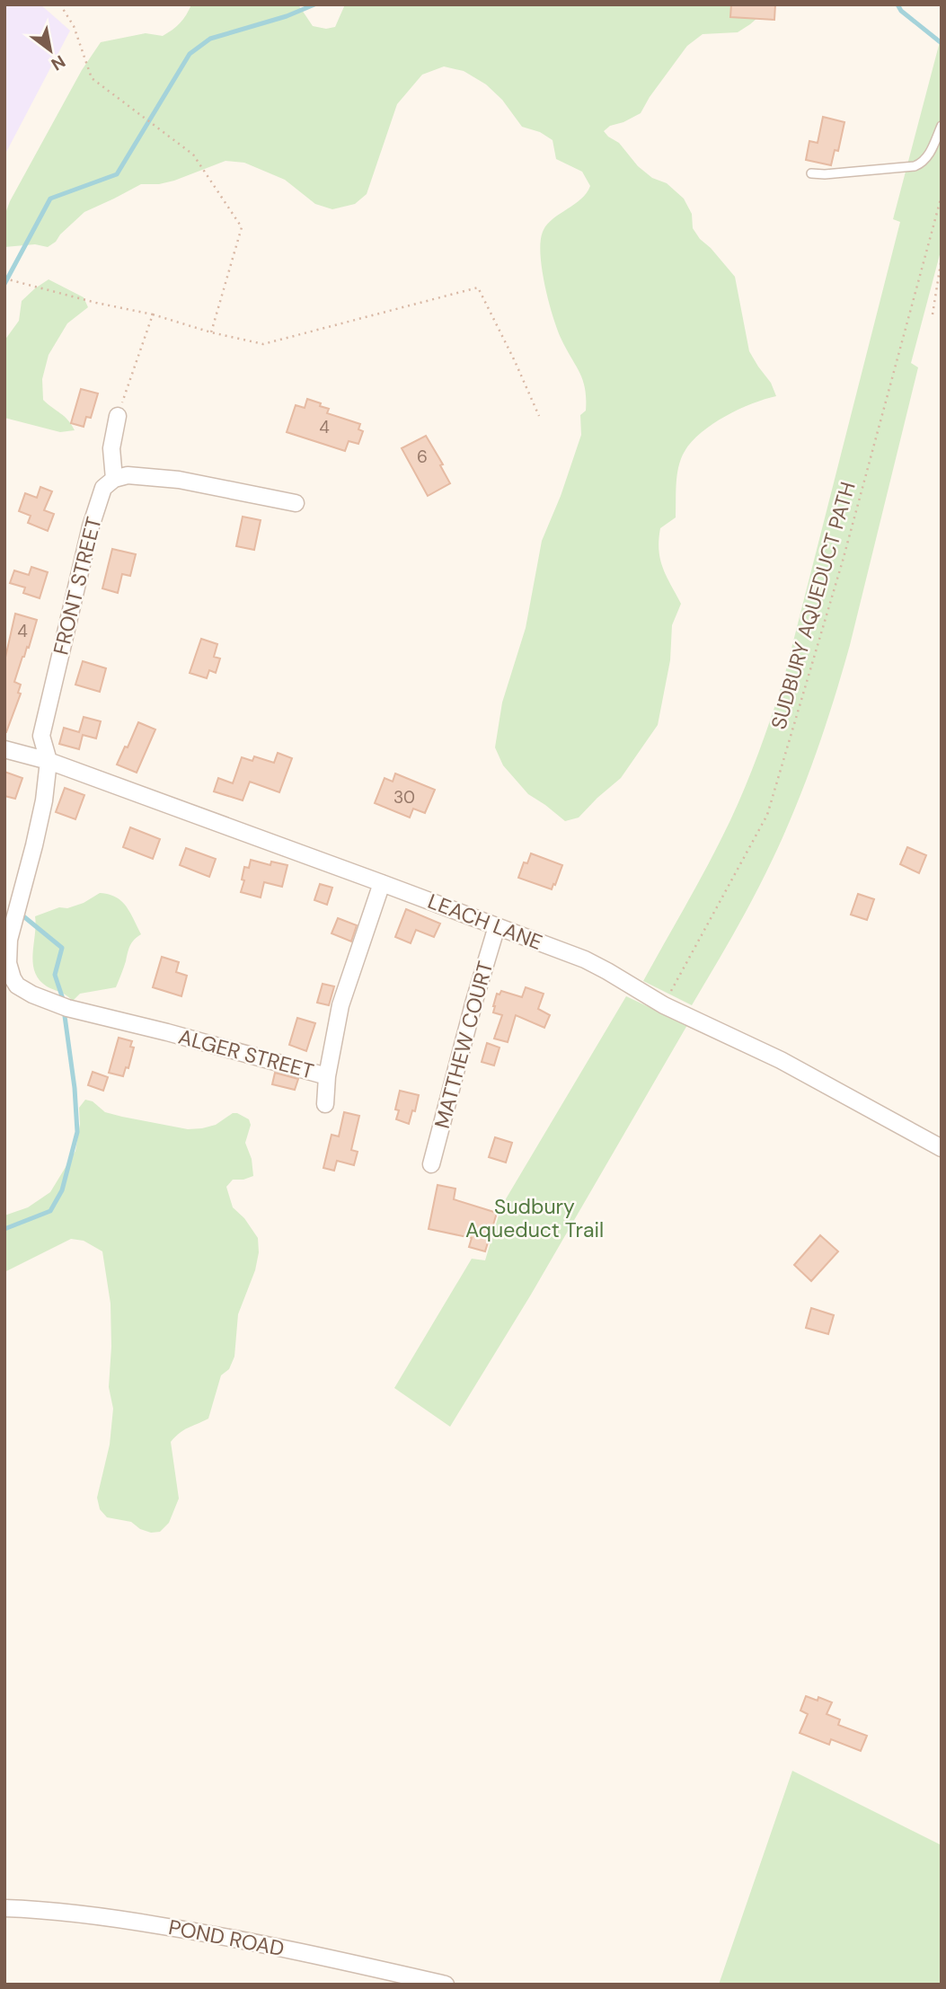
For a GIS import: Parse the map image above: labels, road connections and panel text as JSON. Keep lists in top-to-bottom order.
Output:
{
  "streets": {
    "street": [
      "FRONT STREET",
      "LEACH LANE",
      "MATTHEW COURT",
      "ALGER STREET",
      "POND ROAD"
    ],
    "path": ["SUDBURY AQUEDUCT PATH"]
  },
  "crossings": [
    ["FRONT STREET", "LEACH LANE"],
    ["FRONT STREET", "ALGER STREET"],
    ["SUDBURY AQUEDUCT PATH", "LEACH LANE"],
    ["LEACH LANE", "MATTHEW COURT"],
    ["LEACH LANE", "ALGER STREET"]
  ],
  "parks": ["Sudbury Aqueduct Trail"],
  "house_numbers": [
    "4",
    "6",
    "4",
    "30"
  ],
  "north": "bottom right"
}
